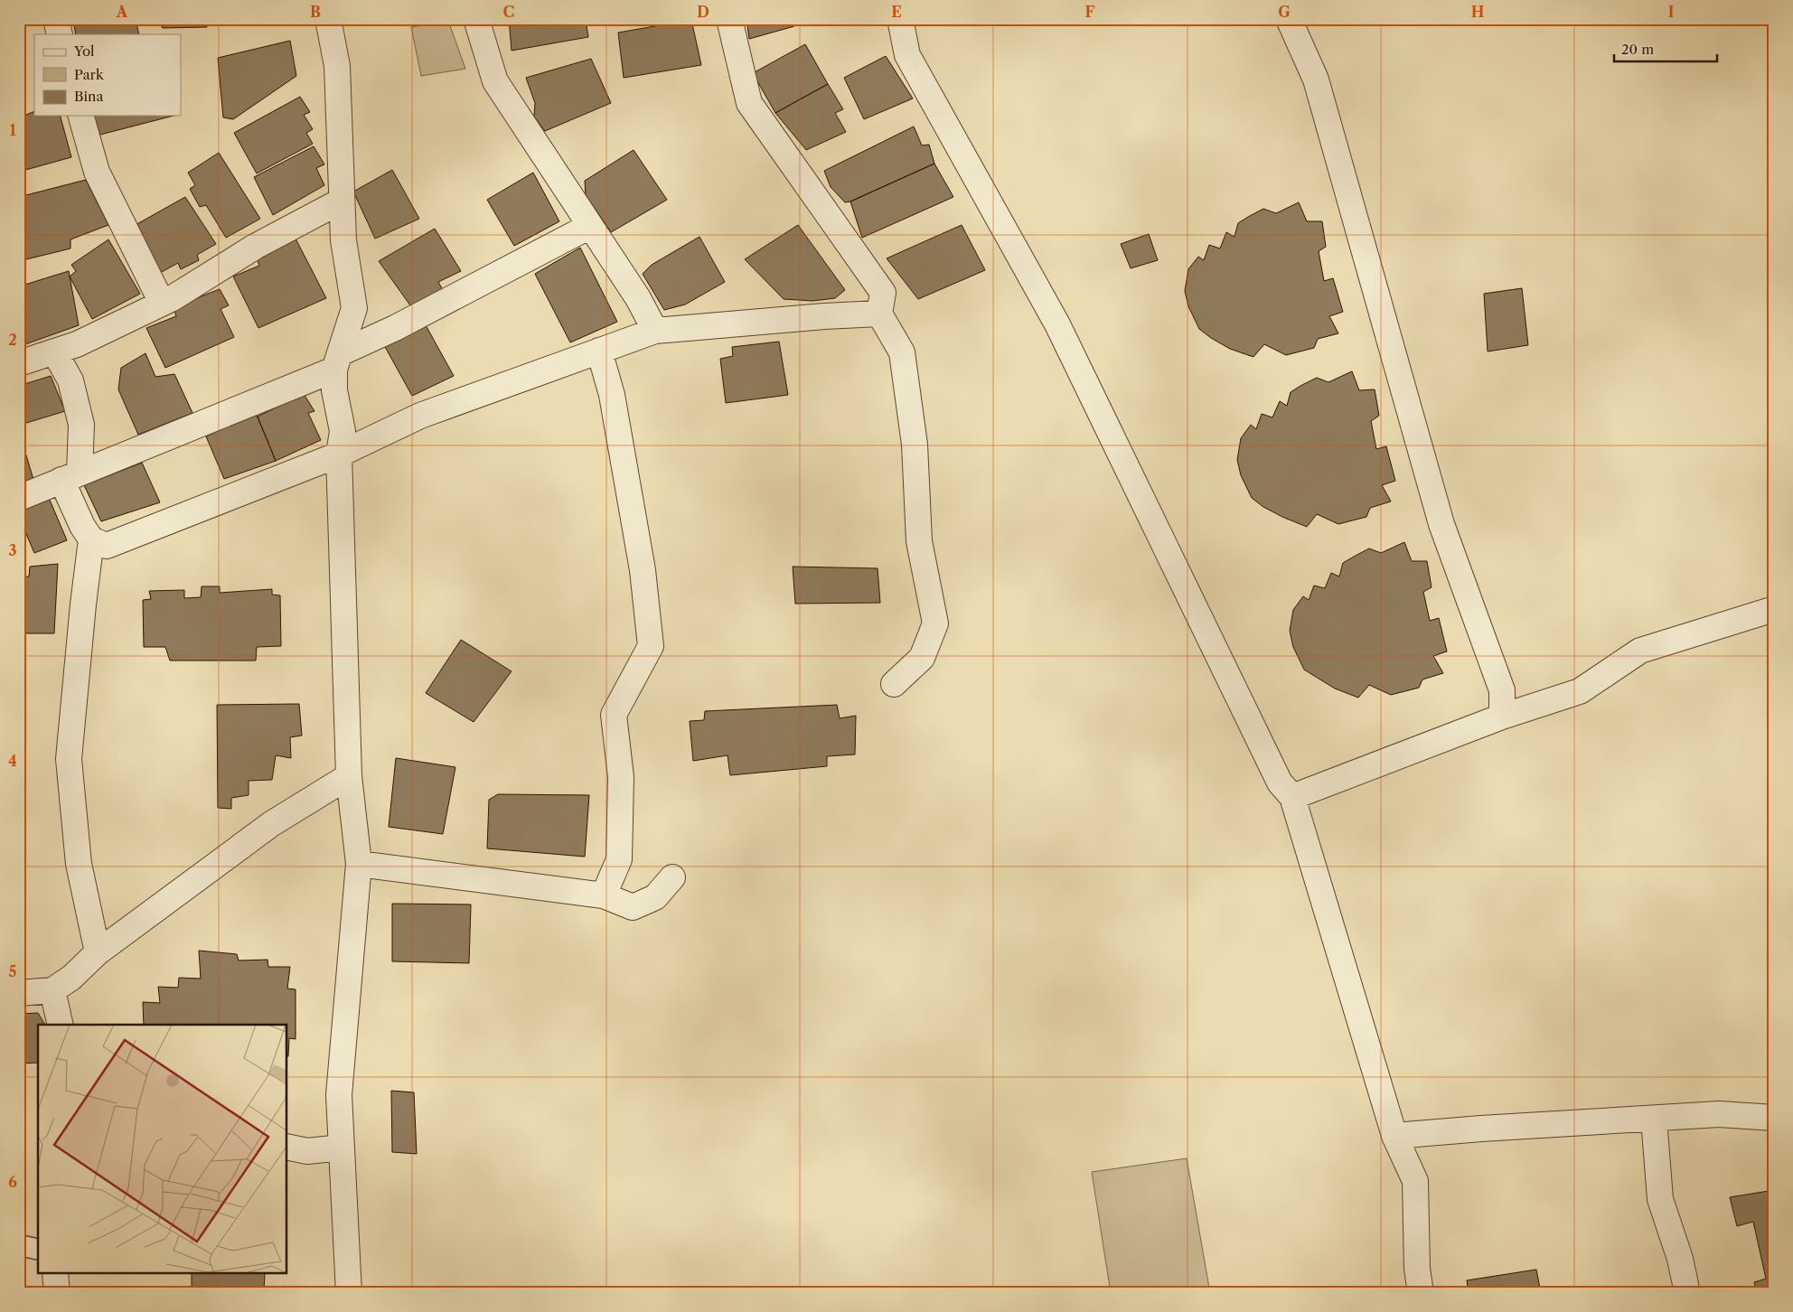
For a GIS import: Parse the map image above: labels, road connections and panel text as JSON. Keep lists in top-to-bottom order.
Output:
{
  "legend": ["Yol", "Park", "Bina"],
  "scale_bar": "20 m",
  "grid": {
    "columns": [
      "A",
      "B",
      "C",
      "D",
      "E",
      "F",
      "G",
      "H",
      "I"
    ],
    "rows": [
      "1",
      "2",
      "3",
      "4",
      "5",
      "6"
    ]
  }
}
